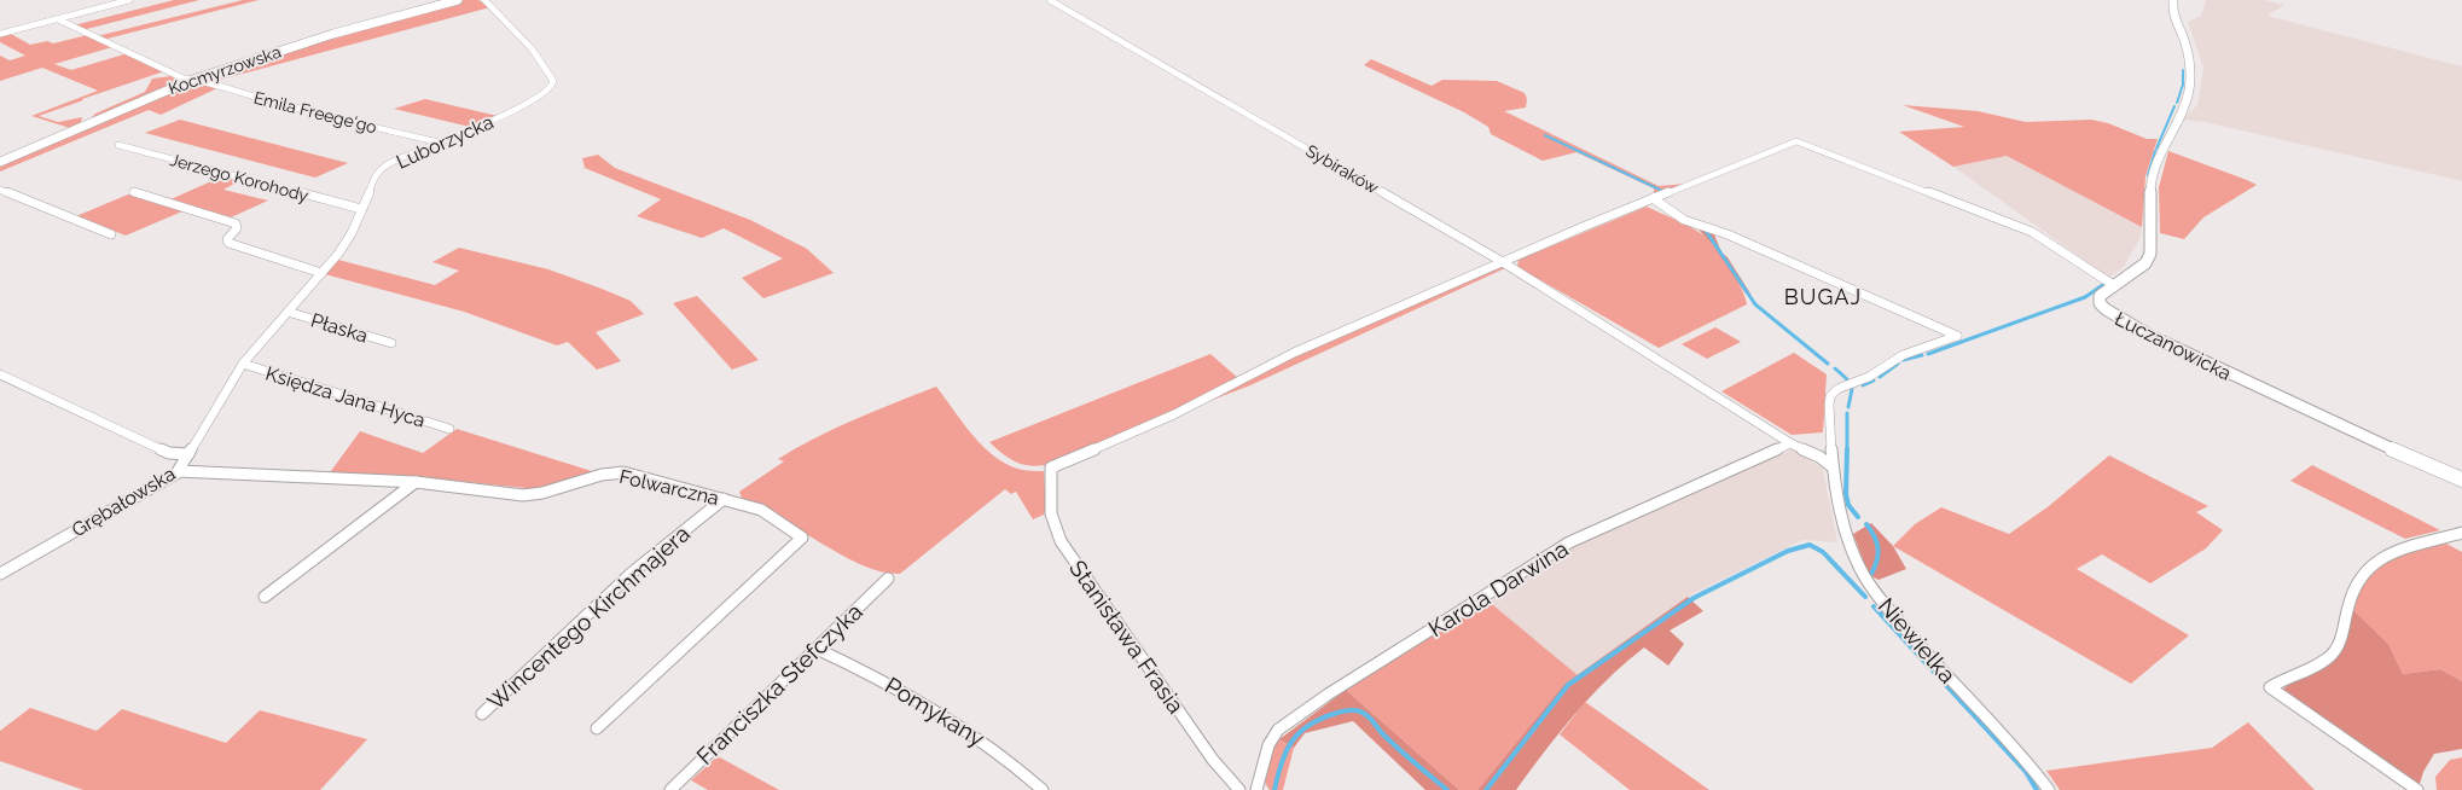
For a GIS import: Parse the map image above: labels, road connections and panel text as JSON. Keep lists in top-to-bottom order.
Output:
{
  "streets": {
    "street": [
      "Kocmyrzowska",
      "Emila Freege'go",
      "Luborzycka",
      "Sybiraków",
      "Jerzego Korohody",
      "Płaska",
      "Łuczanowicka",
      "Księdza Jana Hyca",
      "Folwarczna",
      "Grębałowska",
      "Karola Darwina",
      "Wincentego Kirchmajera",
      "Stanisława Frasia",
      "Niewielka",
      "Franciszka Stefczyka",
      "Pomykany"
    ]
  },
  "crossings": [
    ["Kocmyrzowska", "Emila Freege'go"],
    ["Emila Freege'go", "Luborzycka"],
    ["Luborzycka", "Jerzego Korohody"],
    ["Luborzycka", "Płaska"],
    ["Luborzycka", "Księdza Jana Hyca"],
    ["Luborzycka", "Grębałowska"],
    ["Sybiraków", "Karola Darwina"],
    ["Sybiraków", "Stanisława Frasia"],
    ["Sybiraków", "Niewielka"],
    ["Folwarczna", "Grębałowska"],
    ["Folwarczna", "Wincentego Kirchmajera"],
    ["Franciszka Stefczyka", "Pomykany"]
  ],
  "districts": ["BUGAJ"]
}
